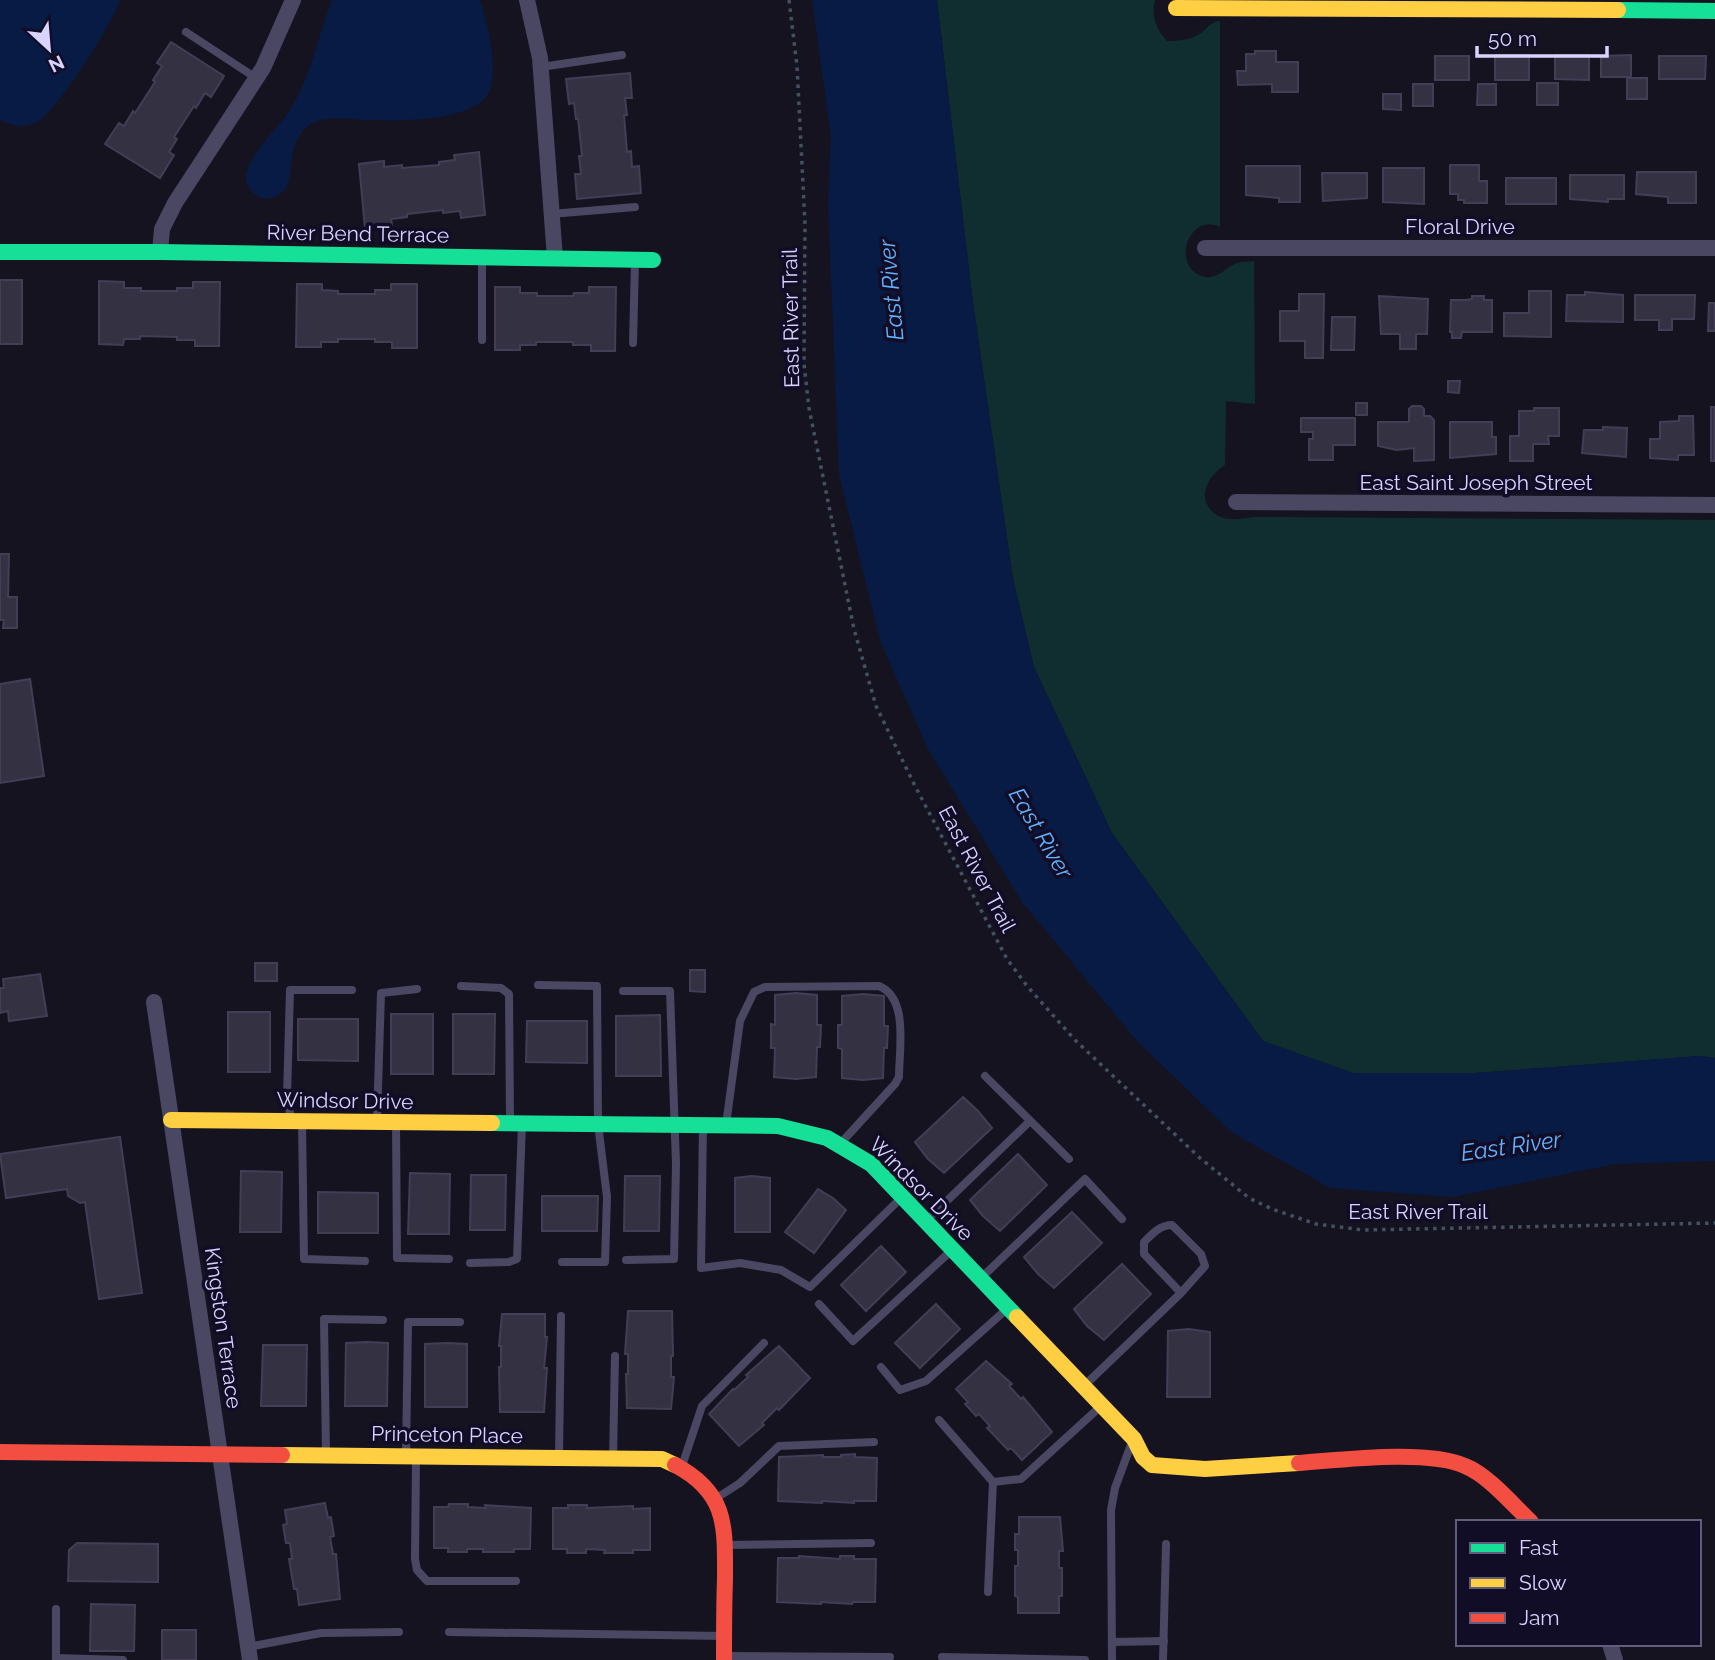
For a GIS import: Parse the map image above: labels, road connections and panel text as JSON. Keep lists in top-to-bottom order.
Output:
{
  "streets": {
    "street": [
      "Floral Drive",
      "River Bend Terrace",
      "East Saint Joseph Street",
      "Windsor Drive",
      "Kingston Terrace",
      "Princeton Place"
    ],
    "path": ["East River Trail"]
  },
  "crossings": [
    ["Windsor Drive", "Kingston Terrace"],
    ["Kingston Terrace", "Princeton Place"]
  ],
  "water": ["East River"],
  "legend": ["Fast", "Slow", "Jam"],
  "scale_bar": "50 m",
  "north": "bottom right"
}
